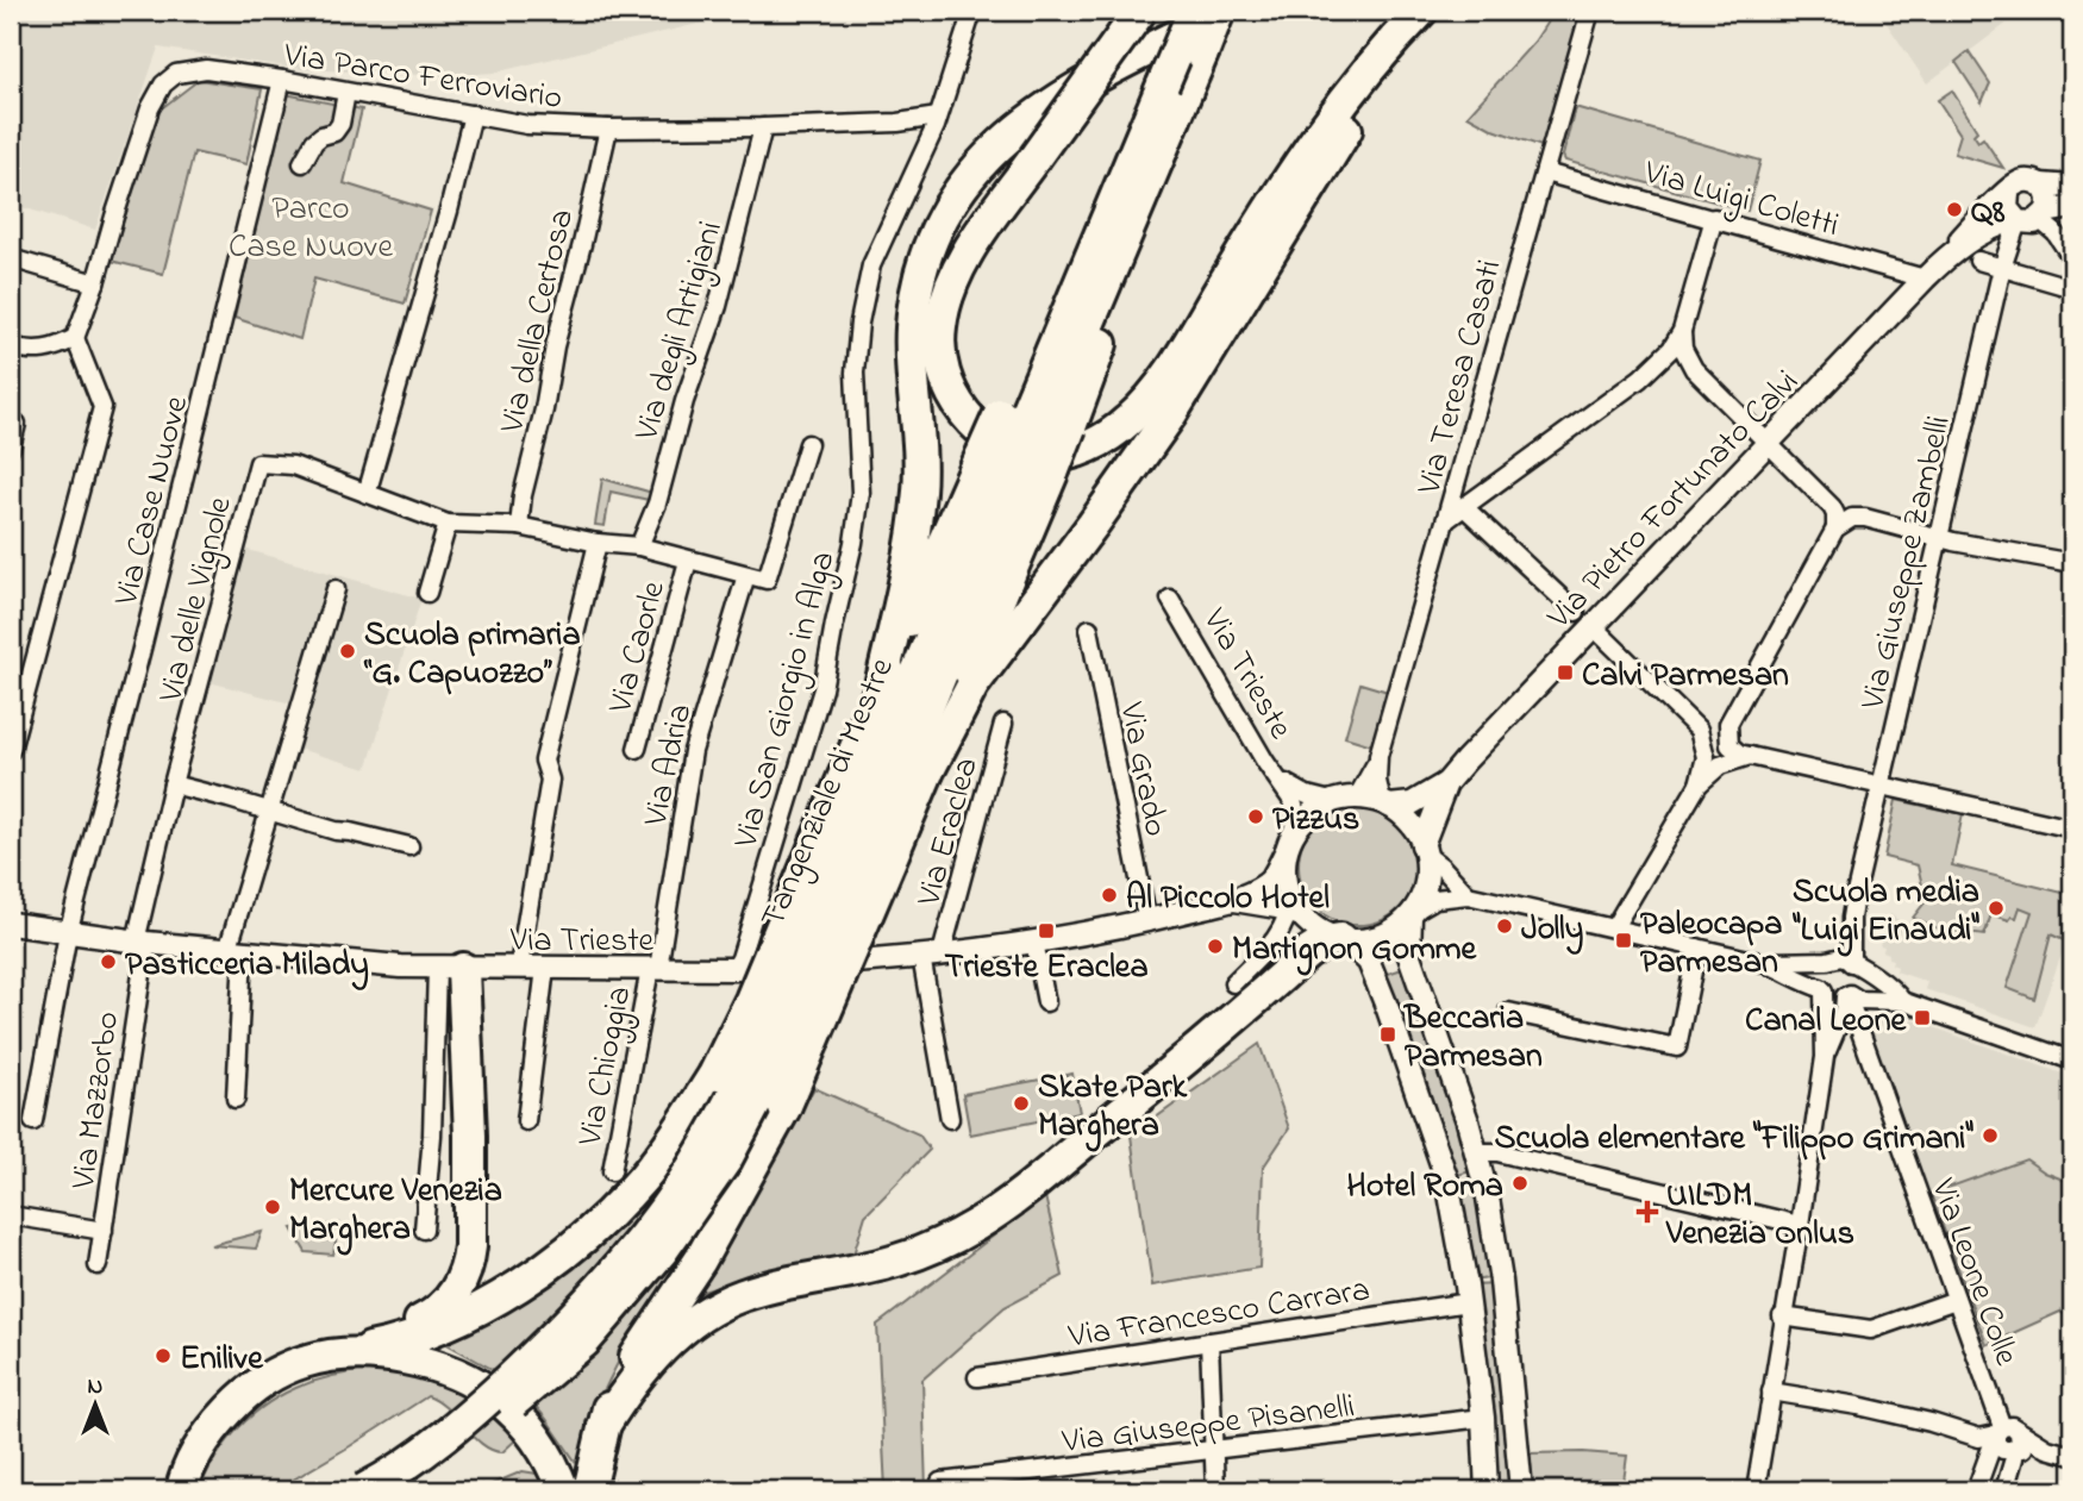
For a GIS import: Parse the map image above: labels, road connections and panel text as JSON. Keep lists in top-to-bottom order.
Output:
{
  "streets": {
    "highway": ["Tangenziale di Mestre"],
    "street": [
      "Via Parco Ferroviario",
      "Via Luigi Coletti",
      "Via della Certosa",
      "Via degli Artigiani",
      "Via Teresa Casati",
      "Via Pietro Fortunato Calvi",
      "Via Case Nuove",
      "Via Giuseppe Zambelli",
      "Via delle Vignole",
      "Via Caorle",
      "Via Trieste",
      "Via San Giorgio in Alga",
      "Via Adria",
      "Via Grado",
      "Via Eraclea",
      "Via Chioggia",
      "Via Mazzorbo",
      "Via Leone Colle",
      "Via Francesco Carrara",
      "Via Giuseppe Pisanelli"
    ]
  },
  "crossings": [
    ["Via Parco Ferroviario", "Via della Certosa"],
    ["Via Parco Ferroviario", "Via degli Artigiani"],
    ["Via Parco Ferroviario", "Via Case Nuove"],
    ["Via Parco Ferroviario", "Via San Giorgio in Alga"],
    ["Via Luigi Coletti", "Via Teresa Casati"],
    ["Via Luigi Coletti", "Via Pietro Fortunato Calvi"],
    ["Via della Certosa", "Via delle Vignole"],
    ["Via degli Artigiani", "Via delle Vignole"],
    ["Via Pietro Fortunato Calvi", "Via Giuseppe Zambelli"],
    ["Via Pietro Fortunato Calvi", "Via Trieste"],
    ["Via Case Nuove", "Via Trieste"],
    ["Via Giuseppe Zambelli", "Via Leone Colle"],
    ["Via delle Vignole", "Via Caorle"],
    ["Via delle Vignole", "Via Trieste"],
    ["Via delle Vignole", "Via Adria"],
    ["Via delle Vignole", "Via Mazzorbo"],
    ["Via Trieste", "Via San Giorgio in Alga"],
    ["Via Trieste", "Via Adria"],
    ["Via Trieste", "Via Grado"],
    ["Via Trieste", "Via Eraclea"],
    ["Via Trieste", "Via Chioggia"],
    ["Via Trieste", "Via Mazzorbo"],
    ["Via Adria", "Via Chioggia"]
  ],
  "parks": ["Parco Case Nuove"],
  "places": {
    "other": [
      "Q8",
      "Scuola primaria “G. Capuozzo”",
      "Pizzus",
      "Al Piccolo Hotel",
      "Scuola media \"Luigi Einaudi\"",
      "Jolly",
      "Martignon Gomme",
      "Pasticceria Milady",
      "Skate Park Marghera",
      "Scuola elementare \"Filippo Grimani\"",
      "Hotel Roma",
      "Mercure Venezia Marghera",
      "Enilive"
    ],
    "transit": [
      "Calvi Parmesan",
      "Trieste Eraclea",
      "Paleocapa Parmesan",
      "Canal Leone",
      "Beccaria Parmesan"
    ],
    "health": ["UILDM Venezia Onlus"]
  },
  "north": "top"
}
